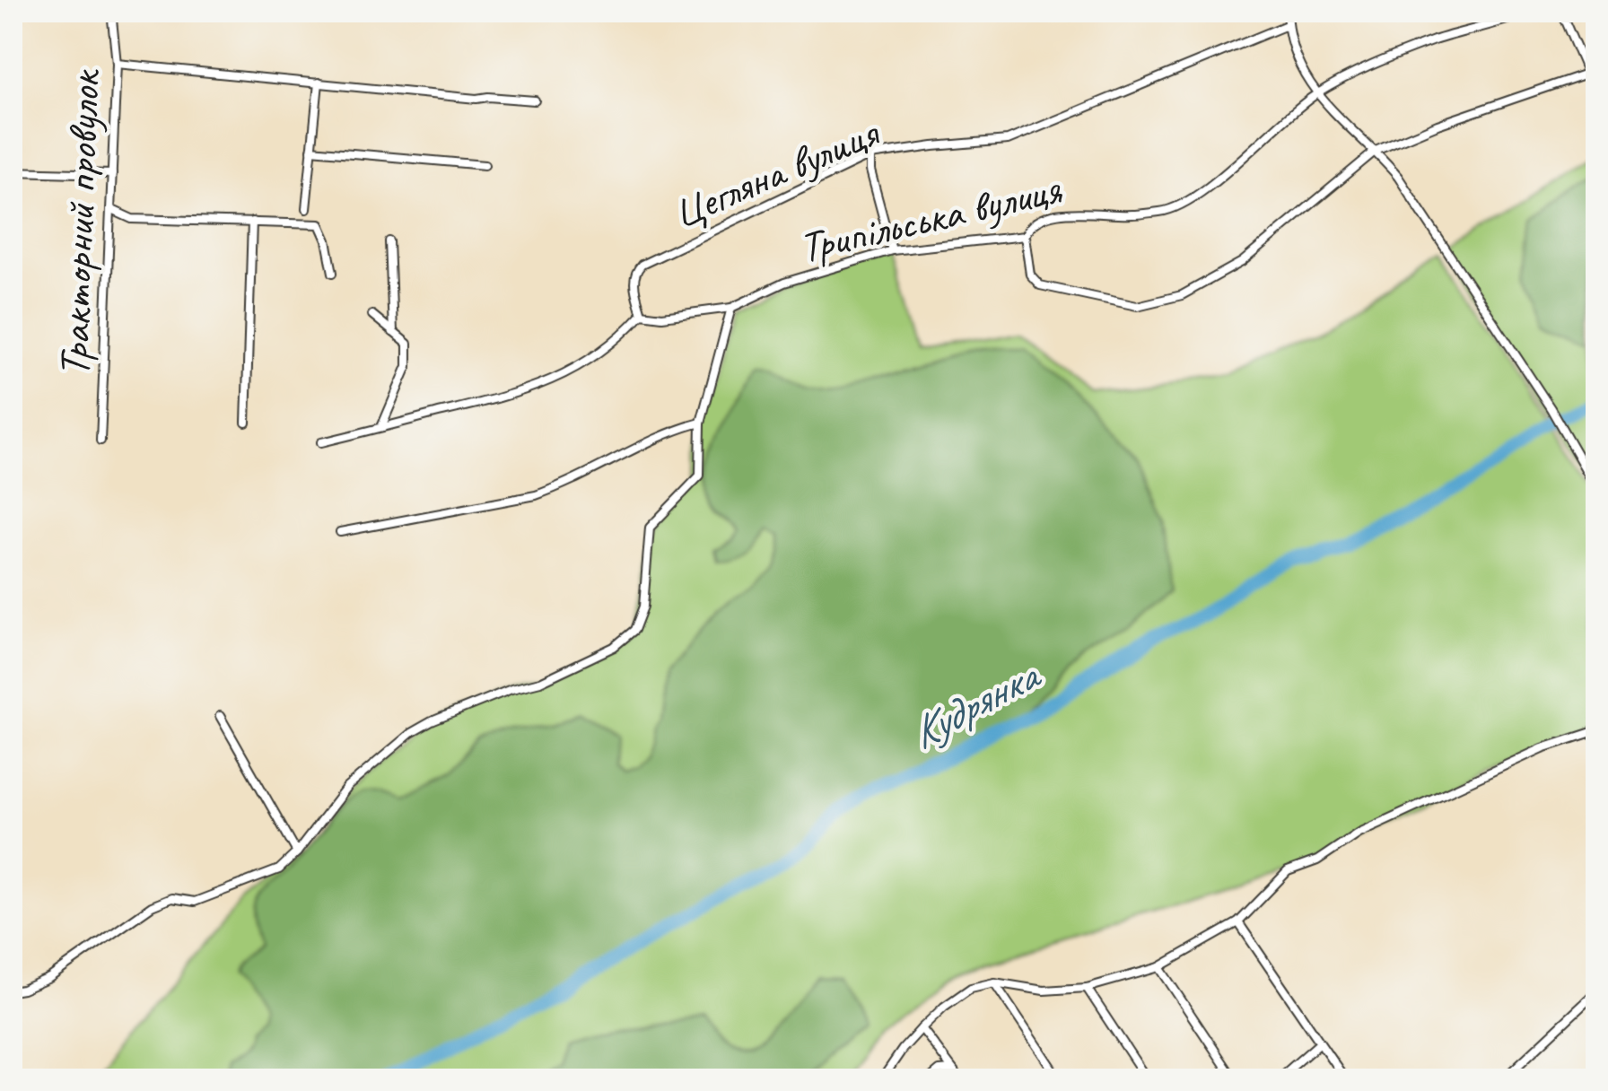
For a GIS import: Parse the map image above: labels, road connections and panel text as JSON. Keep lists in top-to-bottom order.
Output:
{
  "streets": {
    "street": ["Цегляна вулиця", "Трипільська вулиця", "Тракторний провулок"]
  },
  "crossings": [
    ["Цегляна вулиця", "Трипільська вулиця"]
  ],
  "water": ["Кудрянка"]
}
